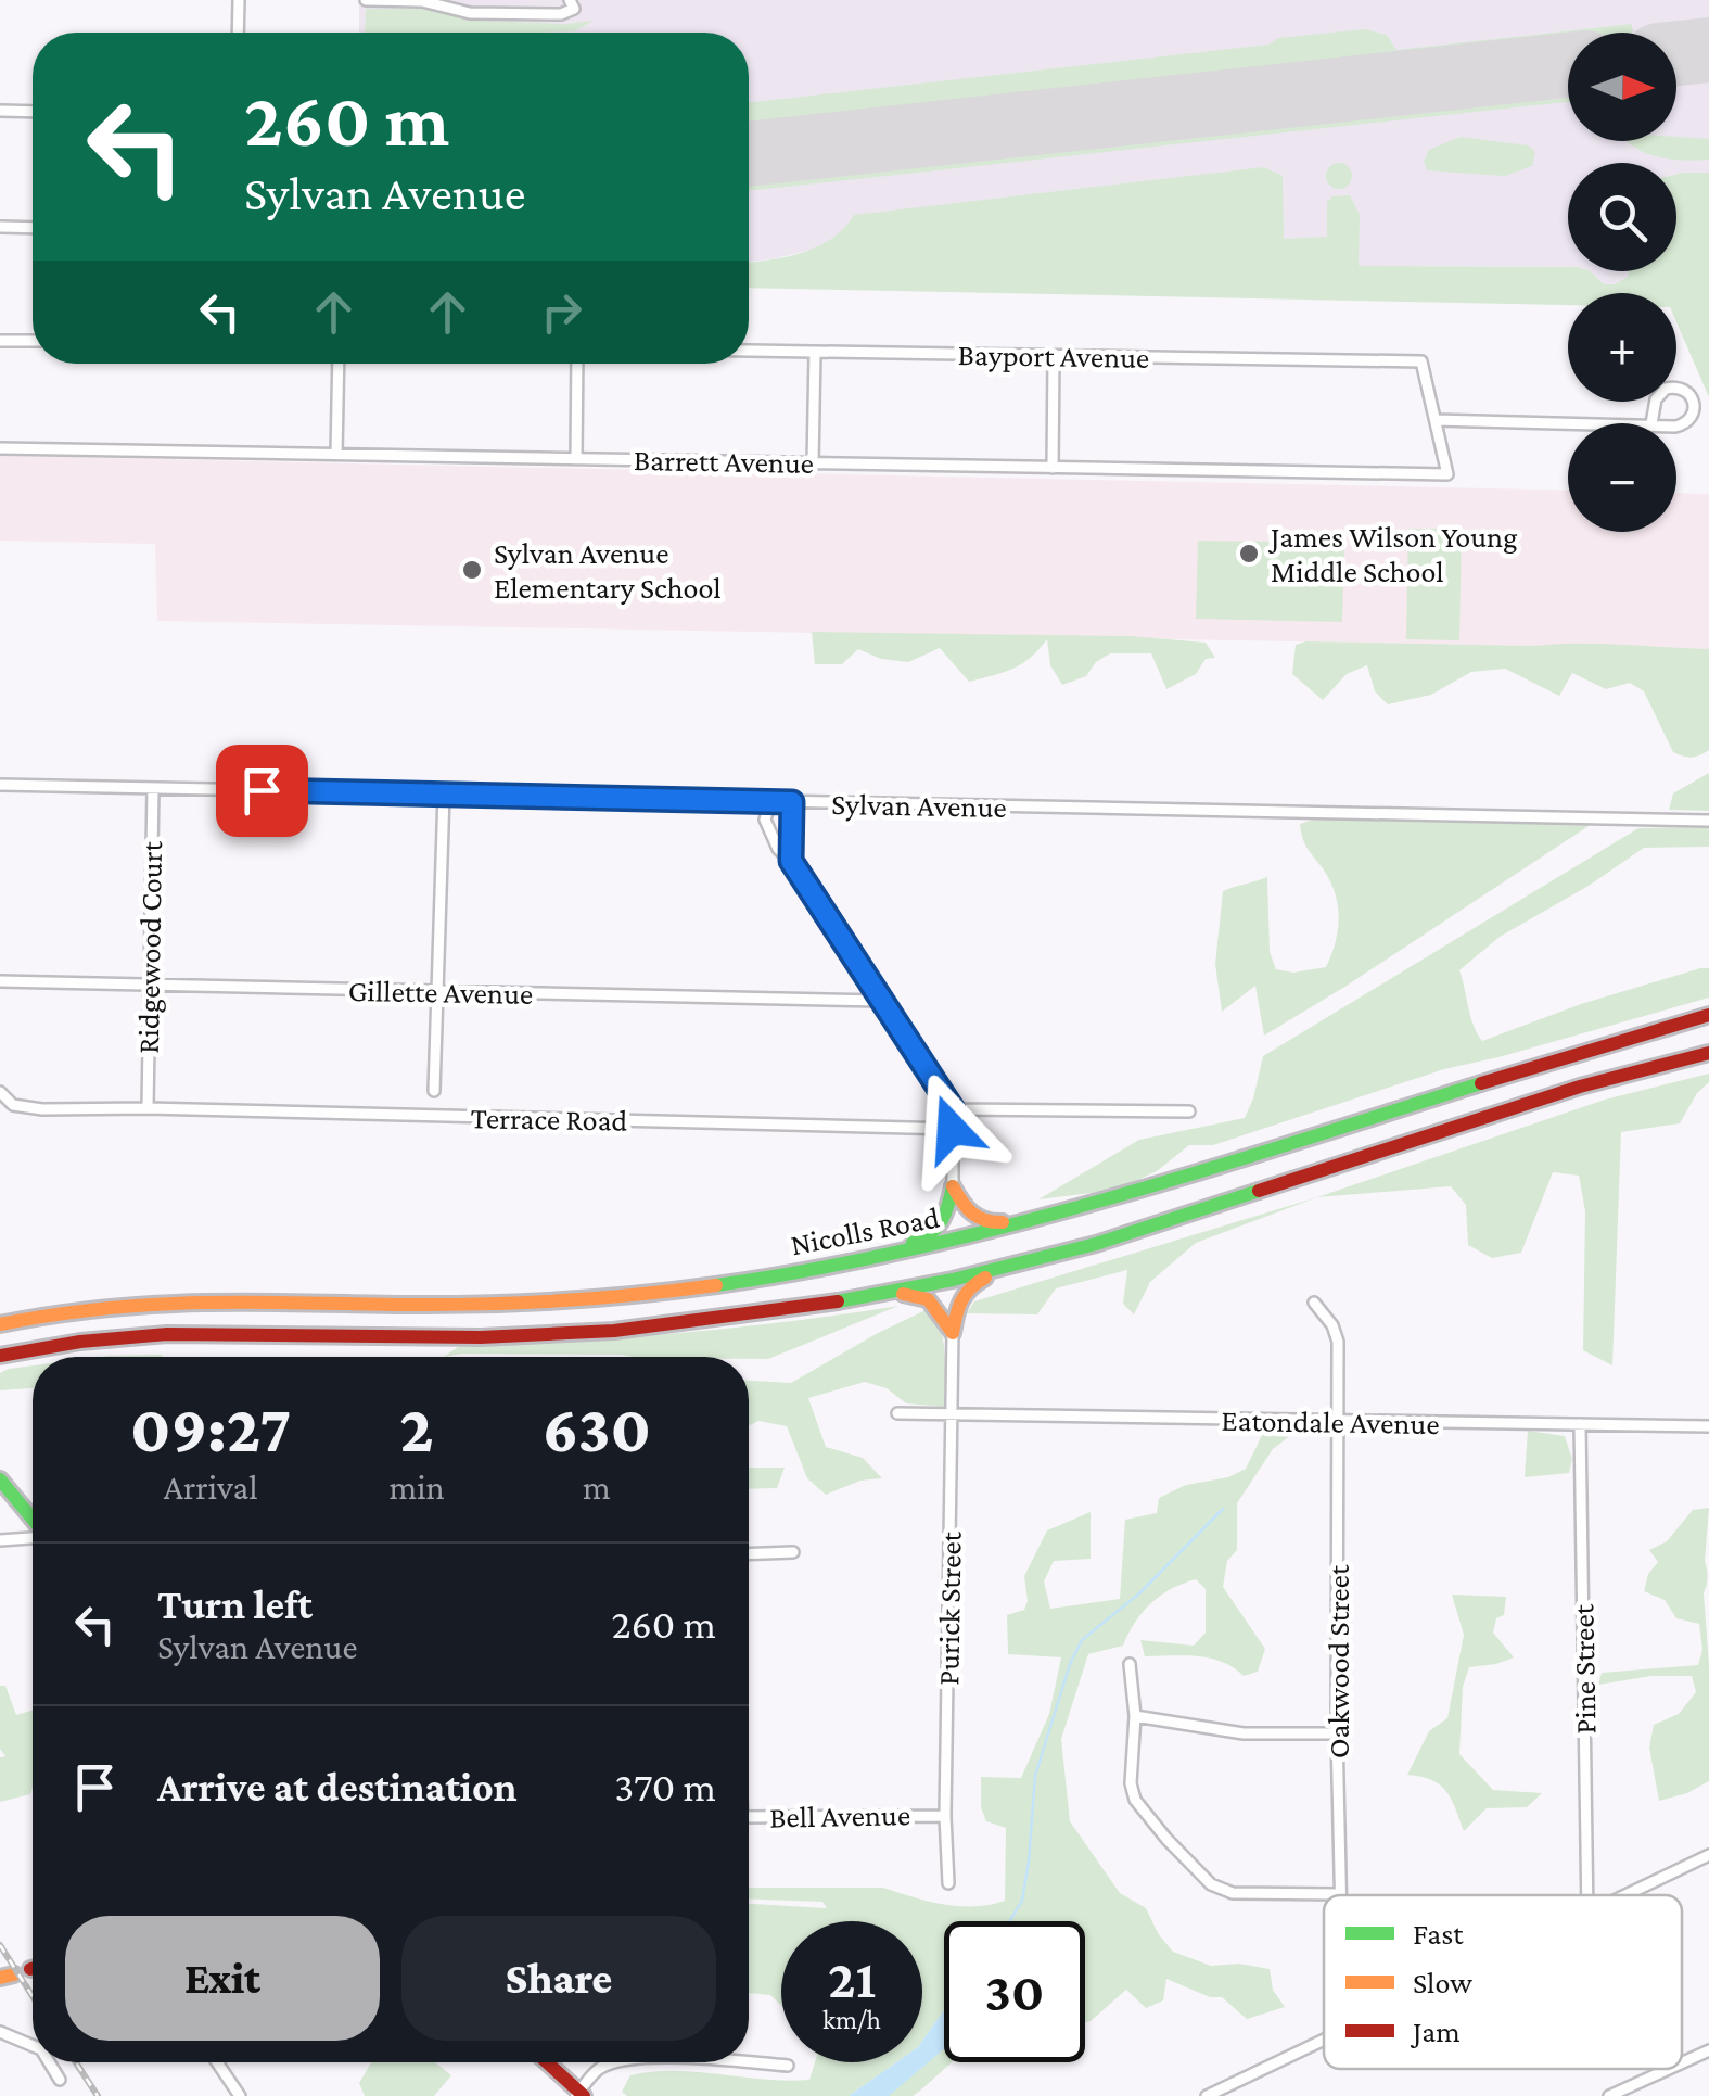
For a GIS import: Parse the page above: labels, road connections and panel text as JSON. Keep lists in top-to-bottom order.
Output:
{
  "streets": {
    "main road": ["Nicolls Road"],
    "street": [
      "Bayport Avenue",
      "Barrett Avenue",
      "Sylvan Avenue",
      "Ridgewood Court",
      "Gillette Avenue",
      "Terrace Road",
      "Eatondale Avenue",
      "Purick Street",
      "Oakwood Street",
      "Pine Street",
      "Bell Avenue"
    ]
  },
  "crossings": [
    ["Bayport Avenue", "Barrett Avenue"],
    ["Sylvan Avenue", "Ridgewood Court"],
    ["Ridgewood Court", "Gillette Avenue"],
    ["Ridgewood Court", "Terrace Road"],
    ["Eatondale Avenue", "Purick Street"],
    ["Eatondale Avenue", "Oakwood Street"],
    ["Eatondale Avenue", "Pine Street"],
    ["Purick Street", "Bell Avenue"]
  ],
  "places": ["James Wilson Young Middle School", "Sylvan Avenue Elementary School"],
  "legend": ["Fast", "Slow", "Jam"],
  "north": "right",
  "page": {
    "map_buttons": ["+", "−"],
    "turn": ["260 m", "Sylvan Avenue"],
    "eta": [
      "09:27",
      "Arrival",
      "2",
      "min",
      "630",
      "m"
    ],
    "list": [
      {
        "name": "Turn left",
        "note": "Sylvan Avenue",
        "value": "260 m"
      },
      {
        "name": "Arrive at destination",
        "value": "370 m"
      }
    ],
    "buttons": ["Exit", "Share"],
    "speed": "21 km/h",
    "limit": "30"
  }
}
